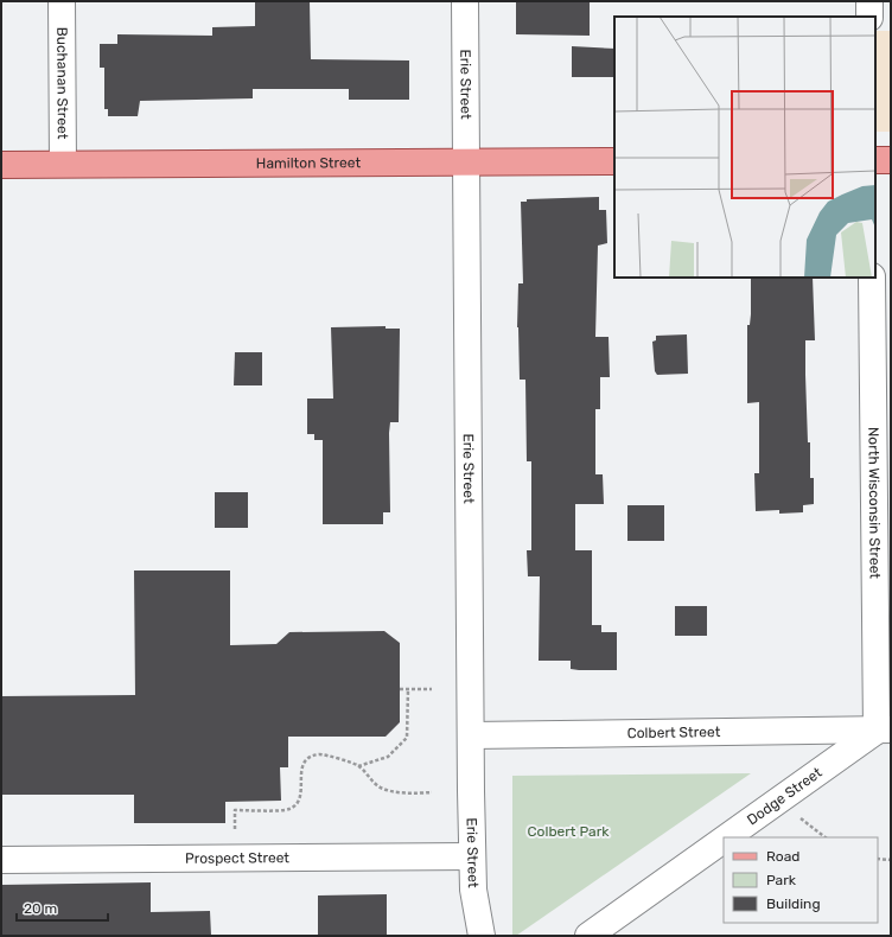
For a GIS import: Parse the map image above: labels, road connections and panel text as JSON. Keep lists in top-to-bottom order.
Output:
{
  "streets": {
    "main road": ["Hamilton Street"],
    "street": [
      "Buchanan Street",
      "Erie Street",
      "North Wisconsin Street",
      "Colbert Street",
      "Dodge Street",
      "Prospect Street"
    ]
  },
  "crossings": [
    ["Buchanan Street", "Hamilton Street"],
    ["Erie Street", "Hamilton Street"],
    ["Erie Street", "Colbert Street"],
    ["Erie Street", "Prospect Street"],
    ["North Wisconsin Street", "Colbert Street"],
    ["North Wisconsin Street", "Dodge Street"],
    ["Colbert Street", "Dodge Street"]
  ],
  "parks": ["Colbert Park"],
  "legend": ["Road", "Park", "Building"],
  "scale_bar": "20 m"
}
